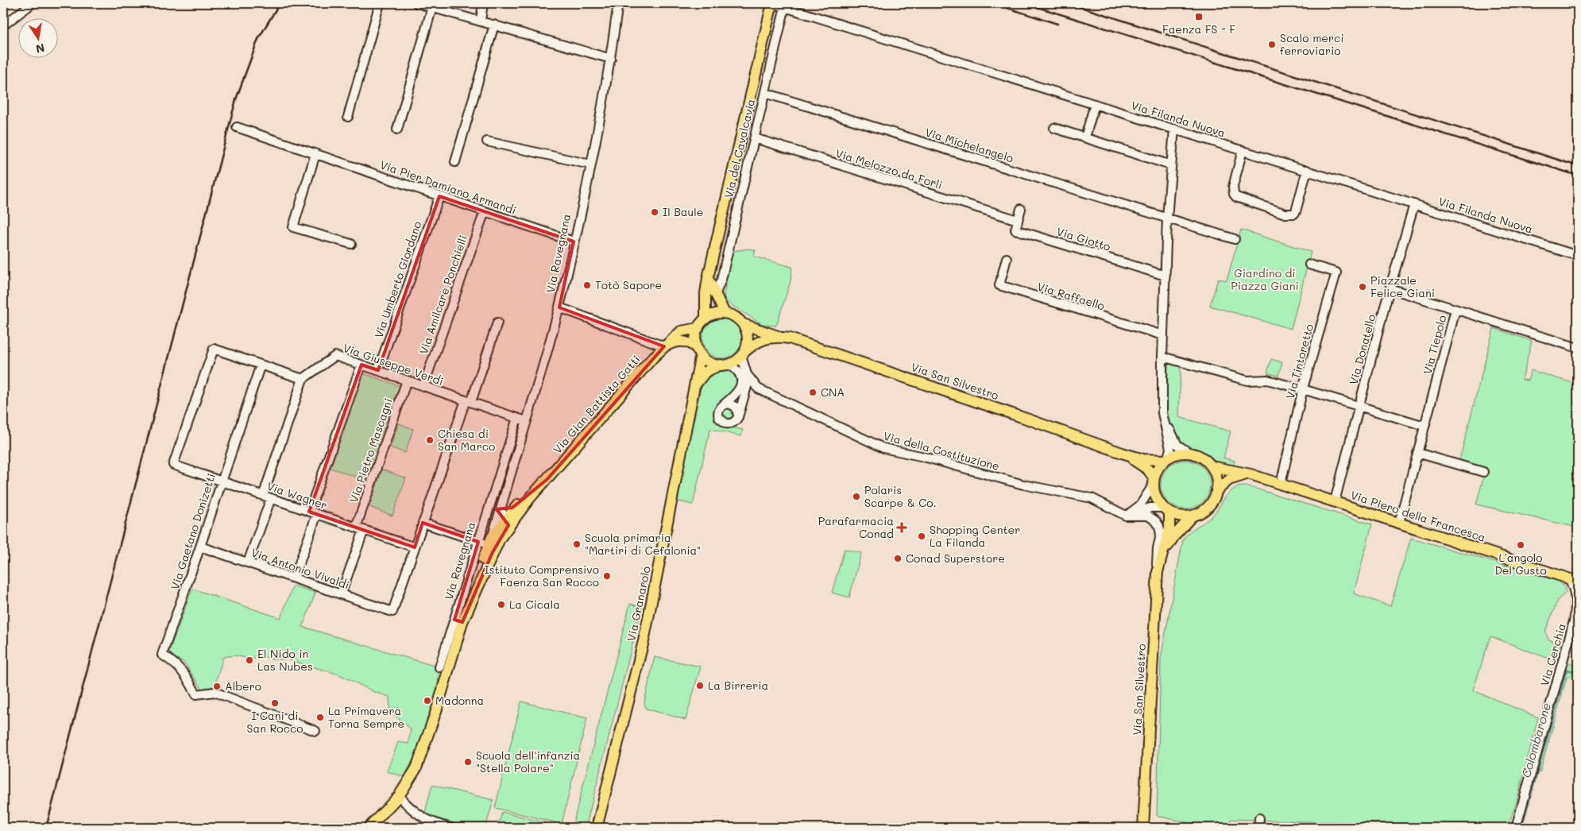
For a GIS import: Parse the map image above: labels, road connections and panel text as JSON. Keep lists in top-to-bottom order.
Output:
{
  "streets": {
    "main road": [
      "Via del Cavalcavia",
      "Via Ravegnana",
      "Via San Silvestro",
      "Via Gian Battista Gatti",
      "Via Piero della Francesca",
      "Via Granarolo"
    ],
    "street": [
      "Via Filanda Nuova",
      "Via Michelangelo",
      "Via Melozzo da Forlì",
      "Via Pier Damiano Armandi",
      "Via Giotto",
      "Via Umberto Giordano",
      "Via Amilcare Ponchielli",
      "Via Raffaello",
      "Via Tiepolo",
      "Via Donatello",
      "Via Tintoretto",
      "Via Giuseppe Verdi",
      "Via Pietro Mascagni",
      "Via della Costituzione",
      "Via Wagner",
      "Via Gaetano Donizetti",
      "Via Antonio Vivaldi",
      "Via Cerchia"
    ]
  },
  "crossings": [
    ["Via Filanda Nuova", "Via del Cavalcavia"],
    ["Via Filanda Nuova", "Via Donatello"],
    ["Via Michelangelo", "Via del Cavalcavia"],
    ["Via del Cavalcavia", "Via Melozzo da Forlì"],
    ["Via del Cavalcavia", "Via San Silvestro"],
    ["Via del Cavalcavia", "Via Gian Battista Gatti"],
    ["Via del Cavalcavia", "Via della Costituzione"],
    ["Via del Cavalcavia", "Via Granarolo"],
    ["Via Melozzo da Forlì", "Via Giotto"],
    ["Via Pier Damiano Armandi", "Via Ravegnana"],
    ["Via Pier Damiano Armandi", "Via Umberto Giordano"],
    ["Via Pier Damiano Armandi", "Via Amilcare Ponchielli"],
    ["Via Ravegnana", "Via Giuseppe Verdi"],
    ["Via Ravegnana", "Via Gian Battista Gatti"],
    ["Via Umberto Giordano", "Via Giuseppe Verdi"],
    ["Via Amilcare Ponchielli", "Via Giuseppe Verdi"],
    ["Via Tiepolo", "Via Donatello"],
    ["Via Tiepolo", "Via Piero della Francesca"],
    ["Via Donatello", "Via Piero della Francesca"],
    ["Via Tintoretto", "Via Piero della Francesca"],
    ["Via Giuseppe Verdi", "Via Pietro Mascagni"],
    ["Via San Silvestro", "Via Gian Battista Gatti"],
    ["Via San Silvestro", "Via della Costituzione"],
    ["Via San Silvestro", "Via Piero della Francesca"],
    ["Via San Silvestro", "Via Granarolo"],
    ["Via Gian Battista Gatti", "Via della Costituzione"],
    ["Via Gian Battista Gatti", "Via Granarolo"],
    ["Via Pietro Mascagni", "Via Wagner"],
    ["Via Pietro Mascagni", "Via Antonio Vivaldi"],
    ["Via della Costituzione", "Via Granarolo"],
    ["Via Wagner", "Via Gaetano Donizetti"],
    ["Via Wagner", "Via Antonio Vivaldi"],
    ["Via Piero della Francesca", "Via Cerchia"],
    ["Via Gaetano Donizetti", "Via Antonio Vivaldi"]
  ],
  "water": ["Colombarone"],
  "parks": ["Giardino di Piazza Giani"],
  "places": {
    "transit": ["Faenza FS - F"],
    "other": [
      "Scalo merci ferroviario",
      "Il Baule",
      "Totò Sapore",
      "Piazzale Felice Giani",
      "CNA",
      "Chiesa di San Marco",
      "Polaris Scarpe & Co.",
      "Shopping Center La Filanda",
      "Scuola primaria \"Martiri di Cefalonia\"",
      "L'angolo Del Gusto",
      "Conad Superstore",
      "Istituto Comprensivo Faenza San Rocco",
      "La Cicala",
      "El Nido in Las Nubes",
      "La Birreria",
      "Albero",
      "Madonna",
      "I Cani di San Rocco",
      "La Primavera Torna Sempre",
      "Scuola dell'infanzia \"Stella Polare\""
    ],
    "health": ["Parafarmacia Conad"]
  },
  "north": "bottom"
}
